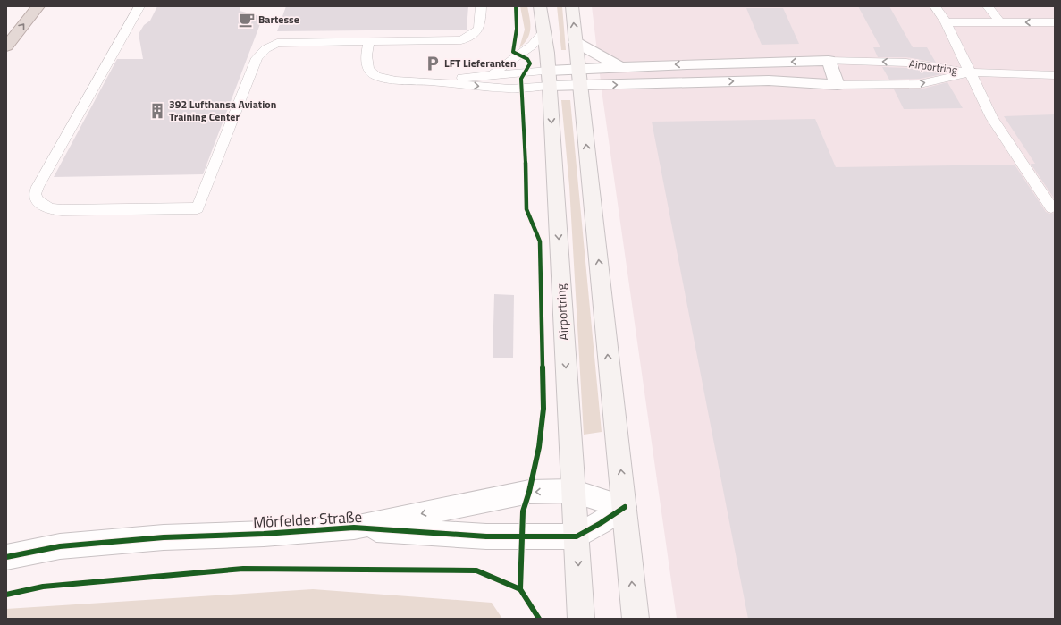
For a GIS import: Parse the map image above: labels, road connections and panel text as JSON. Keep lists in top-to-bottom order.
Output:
{
  "streets": {
    "street": ["Airportring", "Mörfelder Straße"]
  },
  "crossings": [
    ["Airportring", "Mörfelder Straße"]
  ],
  "places": {
    "cafe": ["Bartesse"],
    "parking": ["LFT Lieferanten"],
    "building": ["392 Lufthansa Aviation Training Center"]
  }
}
